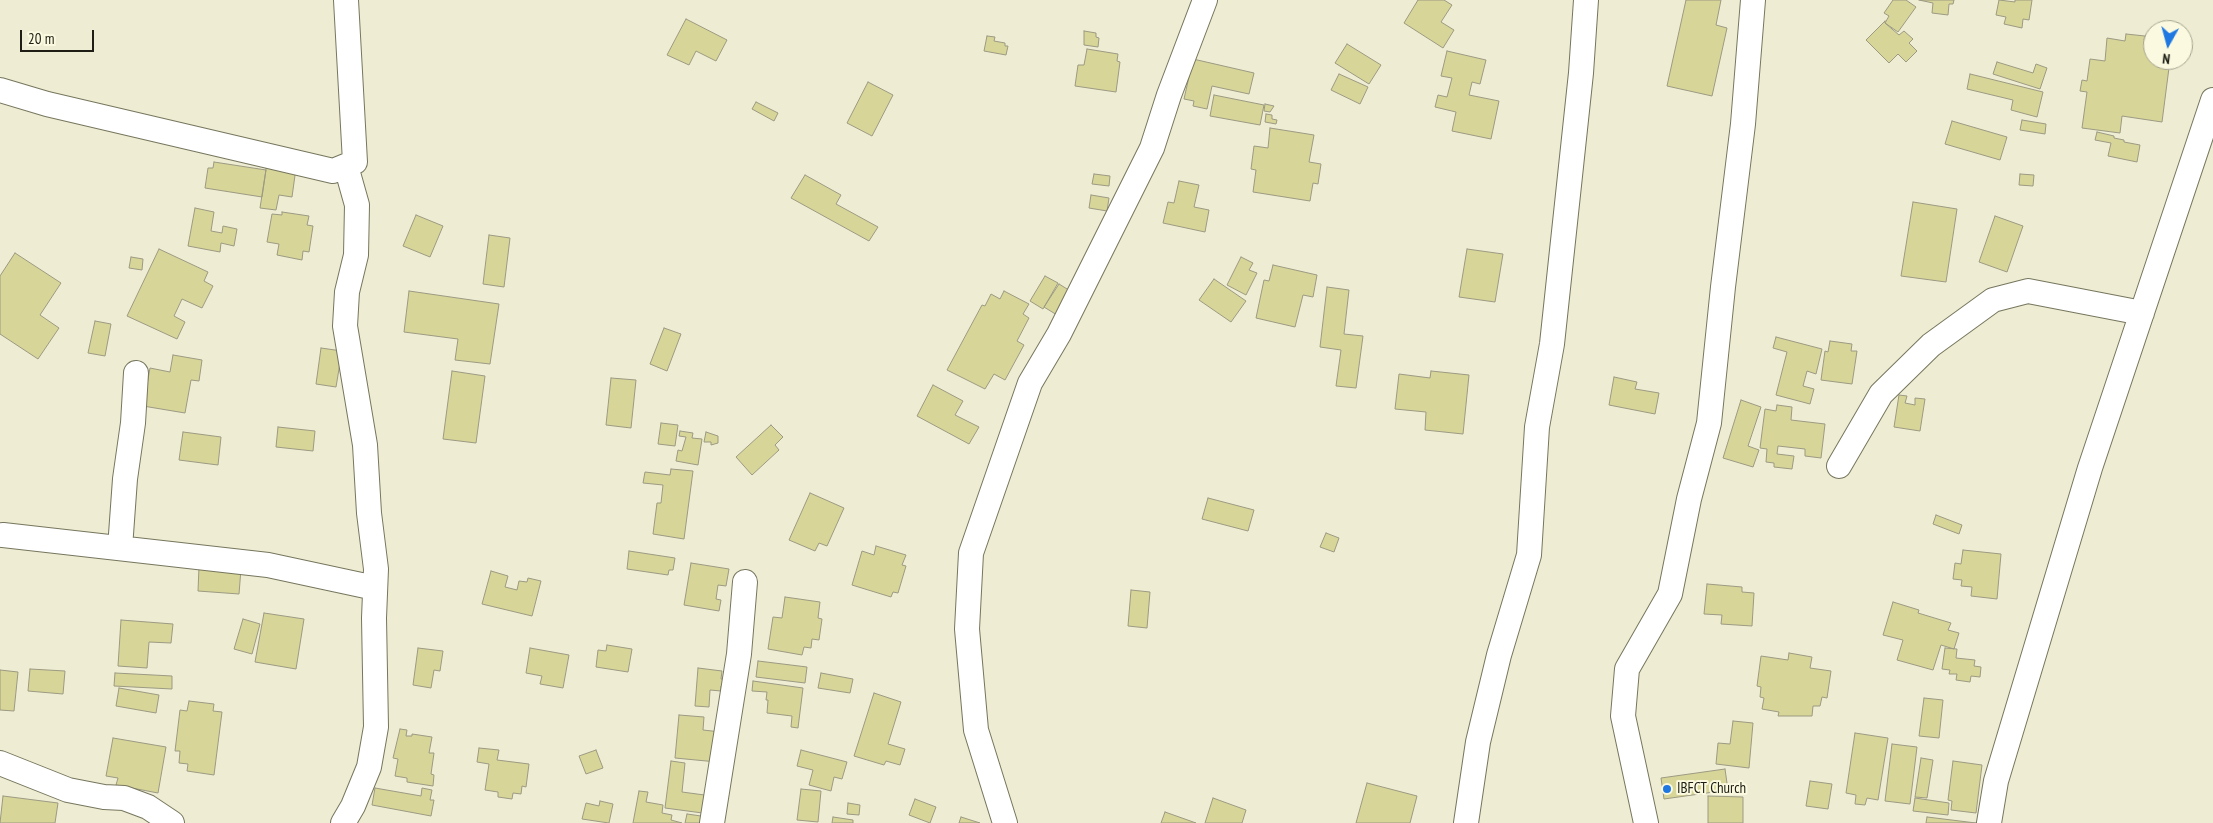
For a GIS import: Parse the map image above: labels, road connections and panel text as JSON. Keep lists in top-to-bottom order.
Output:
{
  "places": ["IBFCT Church"],
  "scale_bar": "20 m",
  "north": "bottom"
}
